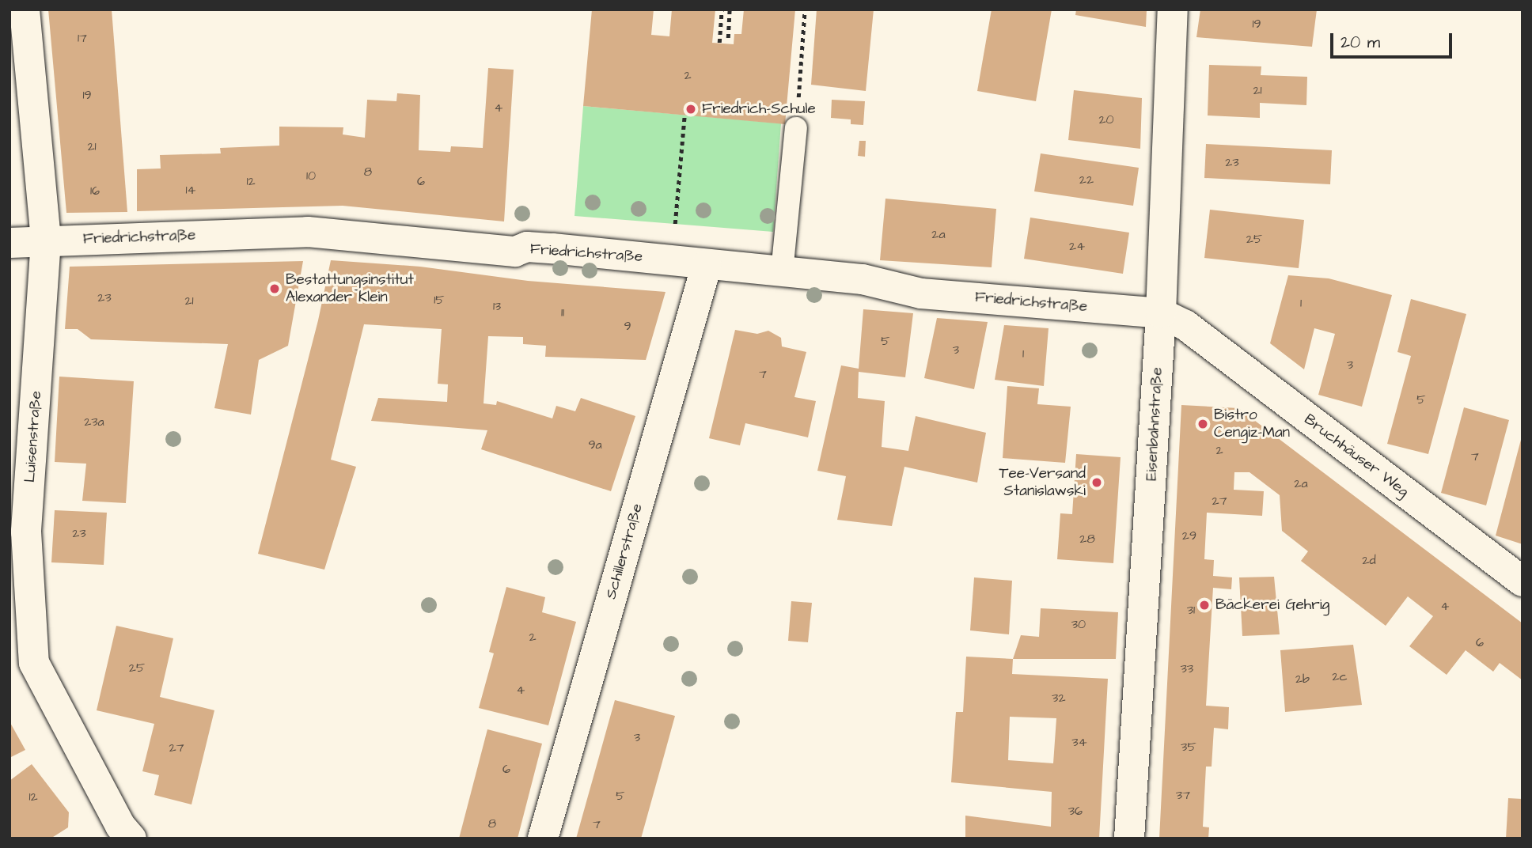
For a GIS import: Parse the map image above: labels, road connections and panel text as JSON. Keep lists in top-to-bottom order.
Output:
{
  "streets": {
    "street": [
      "Friedrichstraße",
      "Eisenbahnstraße",
      "Luisenstraße",
      "Bruchhäuser Weg",
      "Schillerstraße"
    ]
  },
  "crossings": [
    ["Friedrichstraße", "Eisenbahnstraße"],
    ["Friedrichstraße", "Luisenstraße"],
    ["Friedrichstraße", "Bruchhäuser Weg"],
    ["Friedrichstraße", "Schillerstraße"],
    ["Eisenbahnstraße", "Bruchhäuser Weg"]
  ],
  "places": [
    "Friedrich-Schule",
    "Bestattungsinstitut Alexander Klein",
    "Bistro Cengiz-Man",
    "Tee-Versand Stanislawski",
    "Bäckerei Gehrig"
  ],
  "house_numbers": [
    "19",
    "17",
    "2",
    "21",
    "19",
    "4",
    "20",
    "21",
    "23",
    "8",
    "10",
    "22",
    "12",
    "6",
    "14",
    "16",
    "2a",
    "25",
    "24",
    "23",
    "15",
    "21",
    "1",
    "13",
    "11",
    "9",
    "5",
    "3",
    "1",
    "3",
    "7",
    "5",
    "23a",
    "9a",
    "2",
    "7",
    "2a",
    "27",
    "23",
    "29",
    "28",
    "2d",
    "4",
    "31",
    "30",
    "2",
    "6",
    "25",
    "33",
    "2c",
    "2b",
    "4",
    "32",
    "3",
    "34",
    "35",
    "27",
    "6",
    "37",
    "5",
    "12",
    "36",
    "8",
    "7"
  ],
  "scale_bar": "20 m"
}
